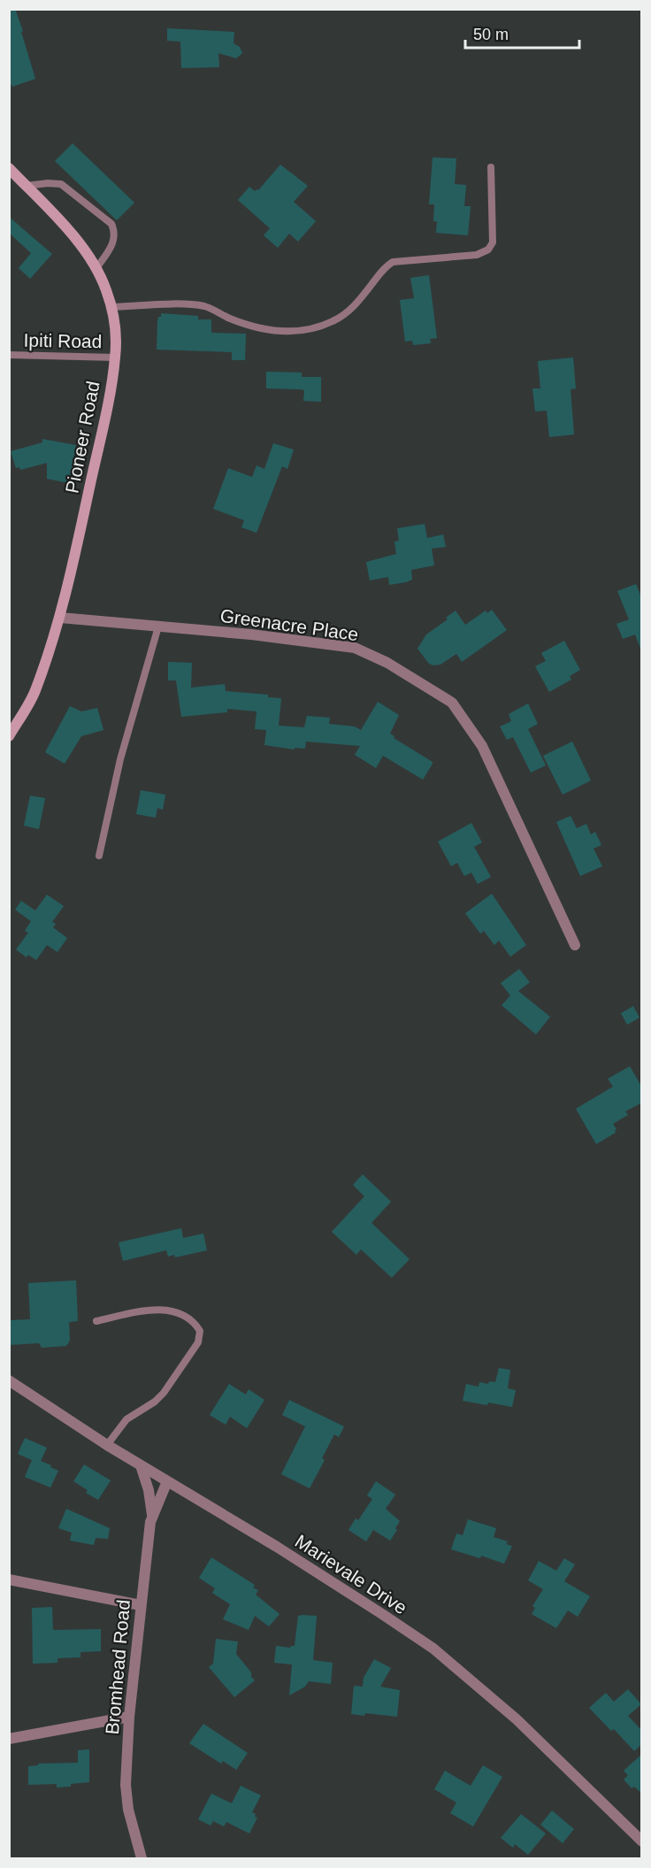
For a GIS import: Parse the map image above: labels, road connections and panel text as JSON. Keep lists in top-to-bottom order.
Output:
{
  "streets": {
    "main road": ["Pioneer Road"],
    "street": ["Greenacre Place", "Marievale Drive", "Bromhead Road"],
    "lane": ["Ipiti Road"]
  },
  "crossings": [
    ["Ipiti Road", "Pioneer Road"],
    ["Pioneer Road", "Greenacre Place"],
    ["Marievale Drive", "Bromhead Road"]
  ],
  "scale_bar": "50 m"
}
